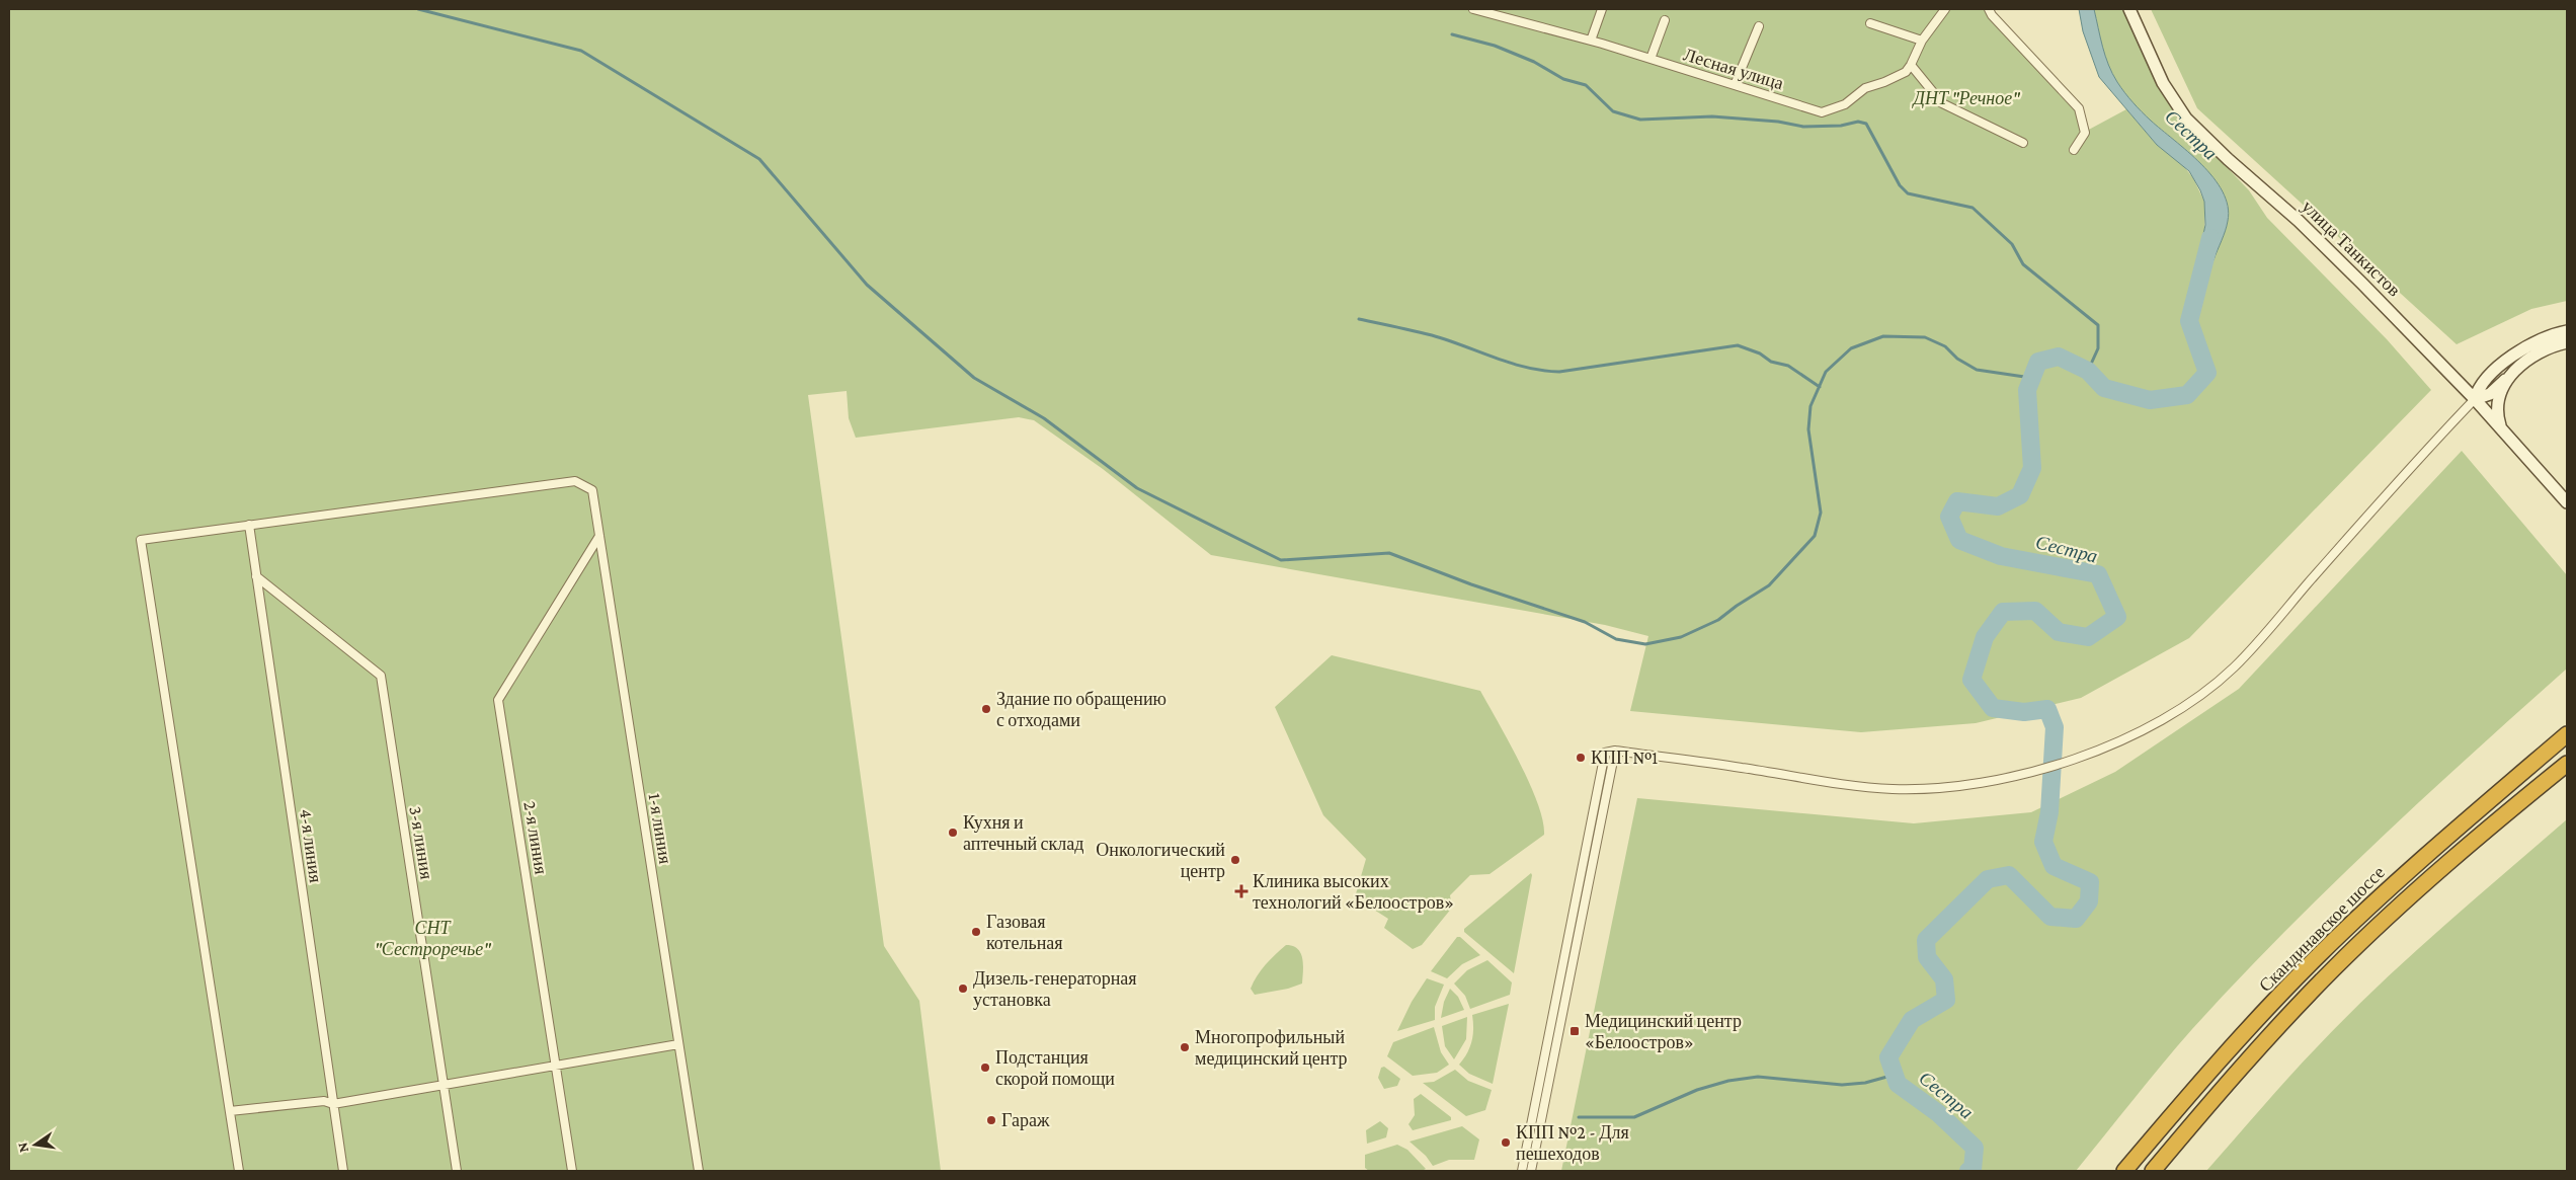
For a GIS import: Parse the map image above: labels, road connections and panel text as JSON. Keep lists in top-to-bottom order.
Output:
{
  "streets": {
    "highway": ["Скандинавское шоссе"],
    "street": [
      "Лесная улица",
      "улица Танкистов",
      "1-я линия",
      "2-я линия",
      "3-я линия",
      "4-я линия"
    ]
  },
  "crossings": [
    ["1-я линия", "2-я линия"],
    ["1-я линия", "4-я линия"],
    ["3-я линия", "4-я линия"]
  ],
  "water": ["Сестра"],
  "parks": ["ДНТ \"Речное\"", "СНТ \"Сестроречье\""],
  "places": {
    "other": [
      "Здание по обращению с отходами",
      "КПП №1",
      "Кухня и аптечный склад",
      "Онкологический центр",
      "Газовая котельная",
      "Дизель-генераторная установка",
      "Многопрофильный медицинский центр",
      "Подстанция скорой помощи",
      "Гараж",
      "КПП №2 - Для пешеходов"
    ],
    "health": ["Клиника высоких технологий «Белоостров»"],
    "transit": ["Медицинский центр «Белоостров»"]
  },
  "north": "left"
}
